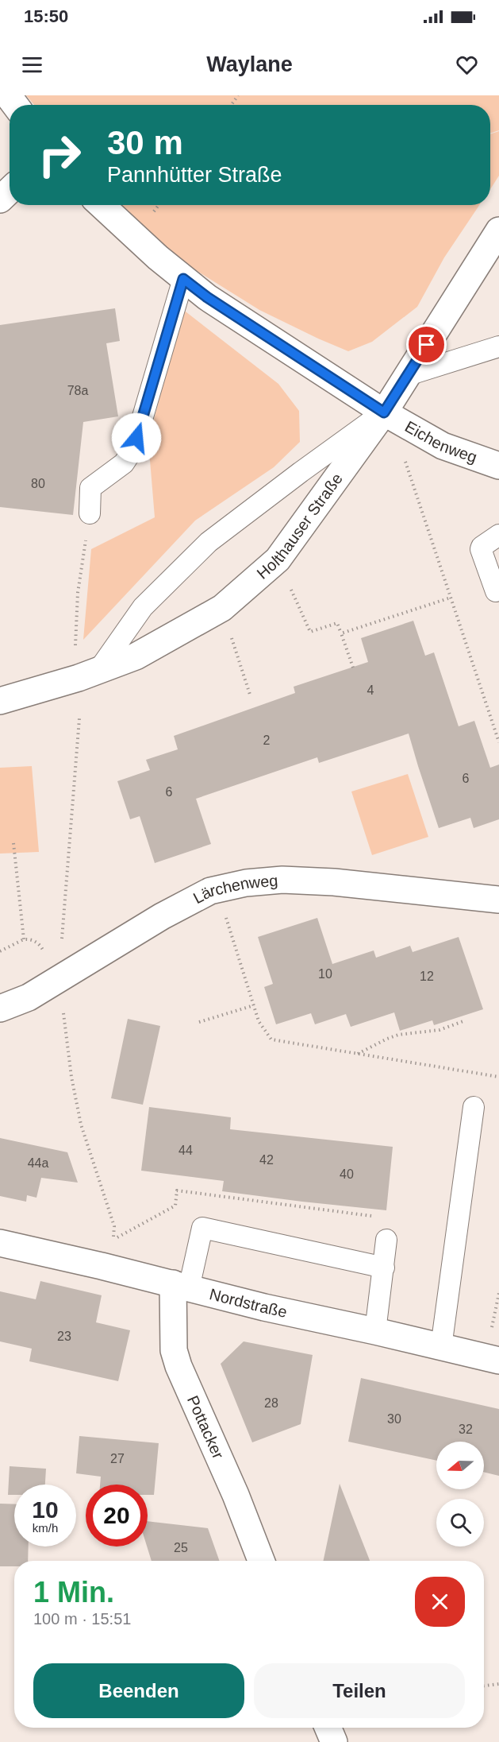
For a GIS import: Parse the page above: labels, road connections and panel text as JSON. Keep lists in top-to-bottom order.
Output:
{
  "streets": {
    "street": [
      "Eichenweg",
      "Holthauser Straße",
      "Lärchenweg",
      "Nordstraße",
      "Pottacker"
    ]
  },
  "crossings": [
    ["Eichenweg", "Holthauser Straße"],
    ["Nordstraße", "Pottacker"]
  ],
  "house_numbers": [
    "78a",
    "80",
    "4",
    "2",
    "6",
    "6",
    "10",
    "12",
    "44",
    "42",
    "44a",
    "40",
    "23",
    "28",
    "30",
    "32",
    "27",
    "25"
  ],
  "north": "left",
  "page": {
    "status": "15:50",
    "header": "Waylane",
    "turn": ["30 m", "Pannhütter Straße"],
    "speed": "10 km/h",
    "limit": "20",
    "heading": ["1 Min.", "100 m · 15:51"],
    "buttons": ["Beenden", "Teilen"]
  }
}
